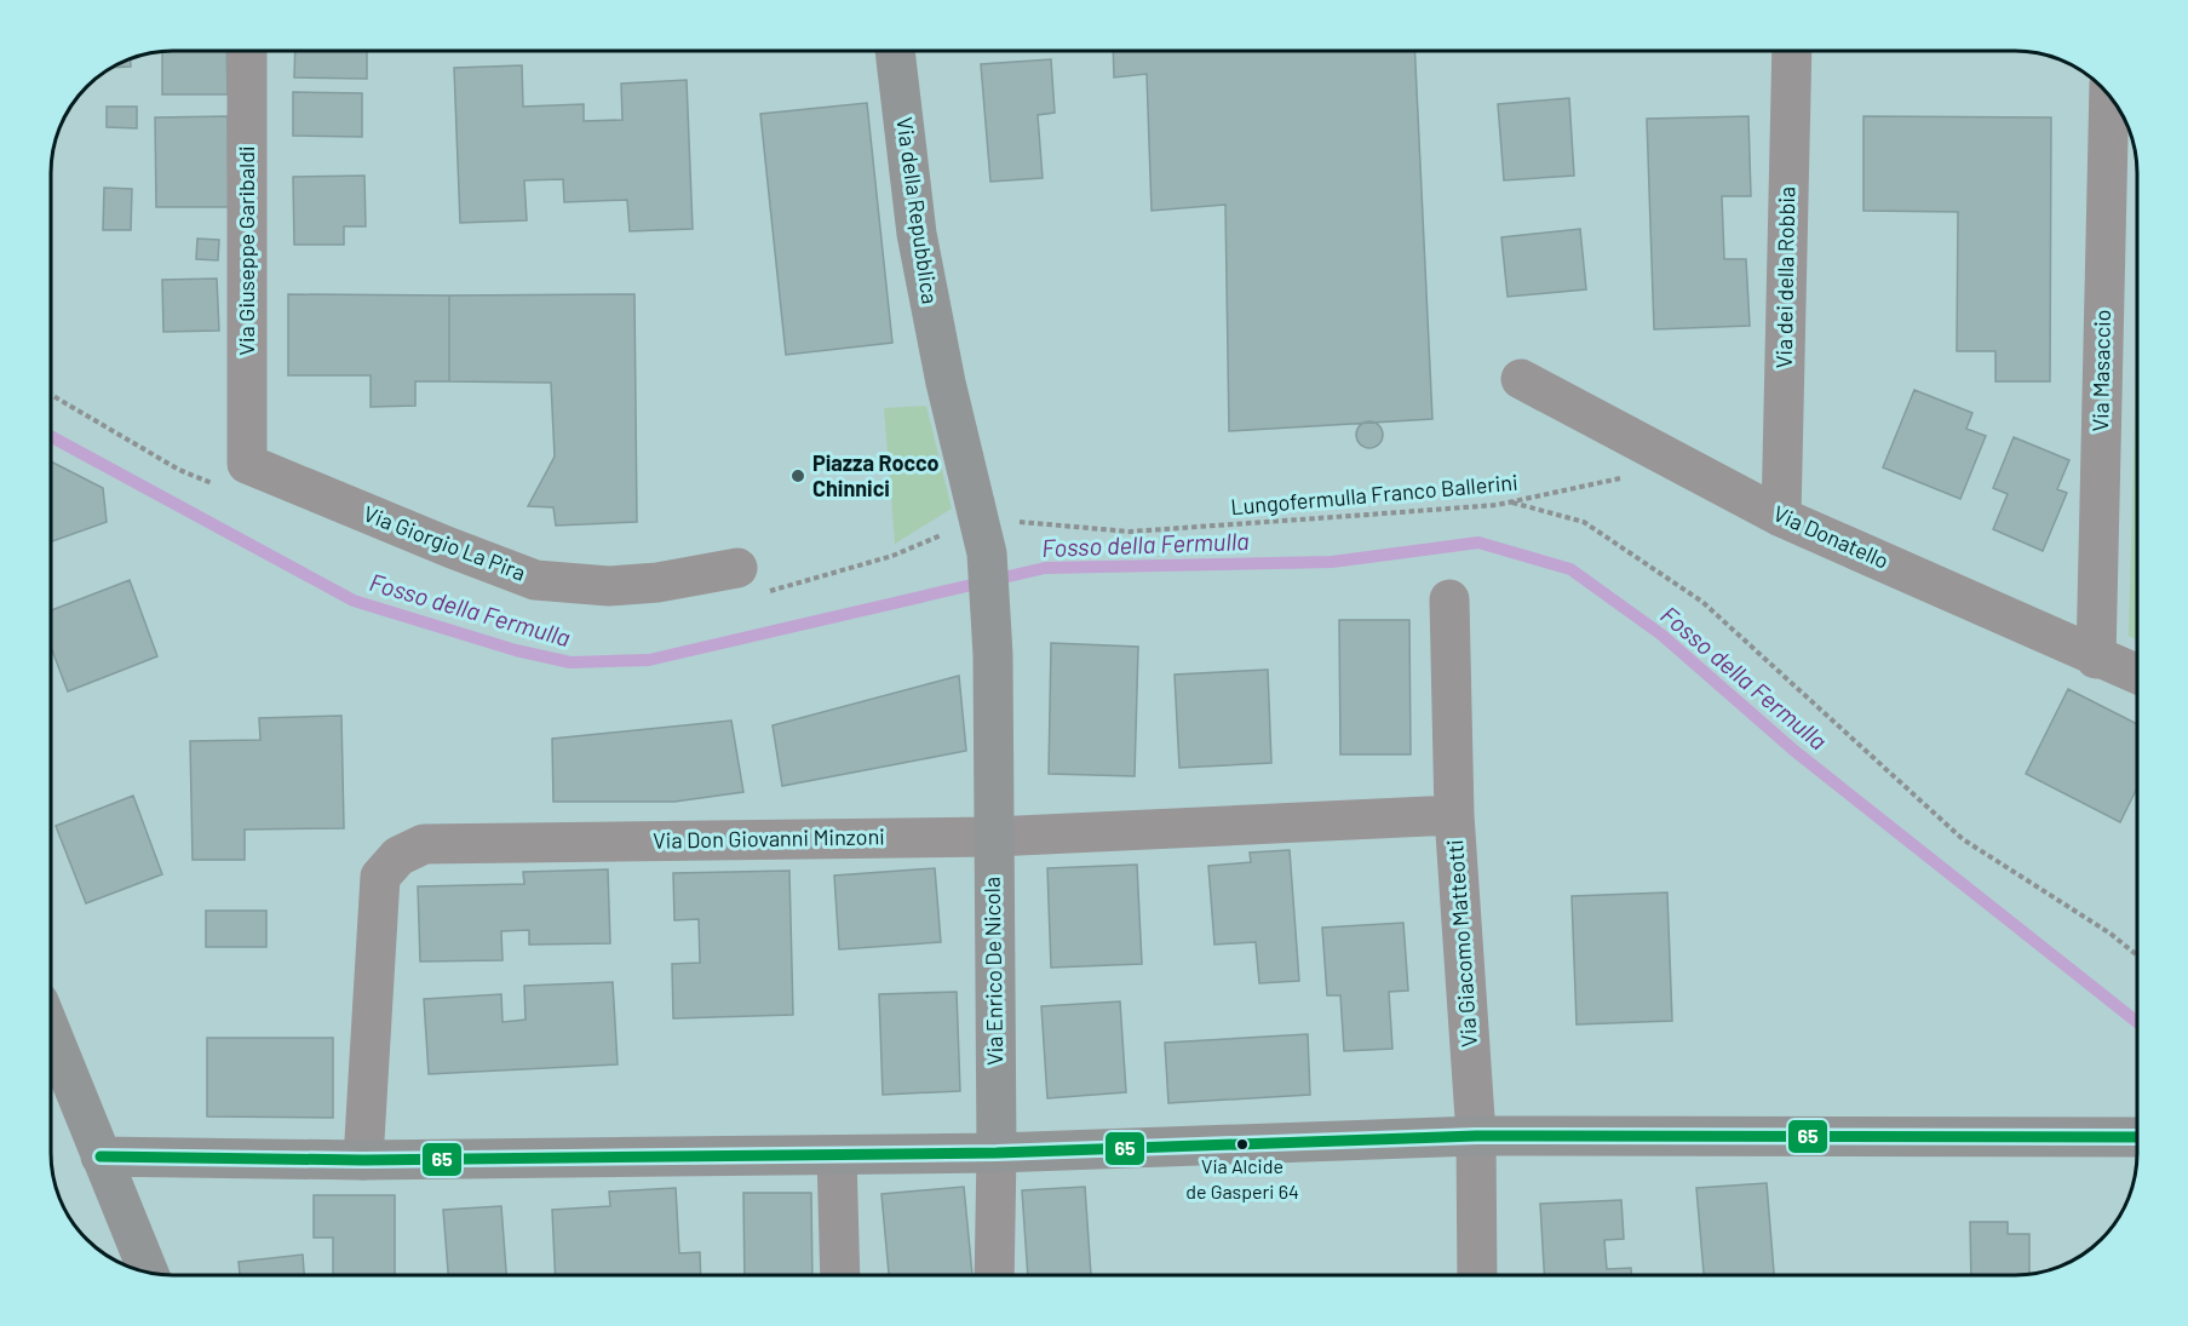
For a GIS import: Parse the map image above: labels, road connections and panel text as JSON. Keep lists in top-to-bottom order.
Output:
{
  "streets": {
    "street": [
      "Via della Repubblica",
      "Via Giuseppe Garibaldi",
      "Via dei della Robbia",
      "Via Masaccio",
      "Via Donatello",
      "Via Giorgio La Pira",
      "Via Don Giovanni Minzoni",
      "Via Giacomo Matteotti",
      "Via Enrico De Nicola"
    ],
    "path": ["Lungofermulla Franco Ballerini"]
  },
  "crossings": [
    ["Via della Repubblica", "Lungofermulla Franco Ballerini"],
    ["Via della Repubblica", "Via Enrico De Nicola"],
    ["Via Giuseppe Garibaldi", "Via Giorgio La Pira"],
    ["Via dei della Robbia", "Via Donatello"],
    ["Via Masaccio", "Via Donatello"],
    ["Lungofermulla Franco Ballerini", "Via Enrico De Nicola"],
    ["Via Don Giovanni Minzoni", "Via Giacomo Matteotti"],
    ["Via Don Giovanni Minzoni", "Via Enrico De Nicola"]
  ],
  "water": ["Fosso della Fermulla"],
  "places": ["Piazza Rocco Chinnici", "Via Alcide de Gasperi 64"],
  "lines": ["transit line 65"]
}
